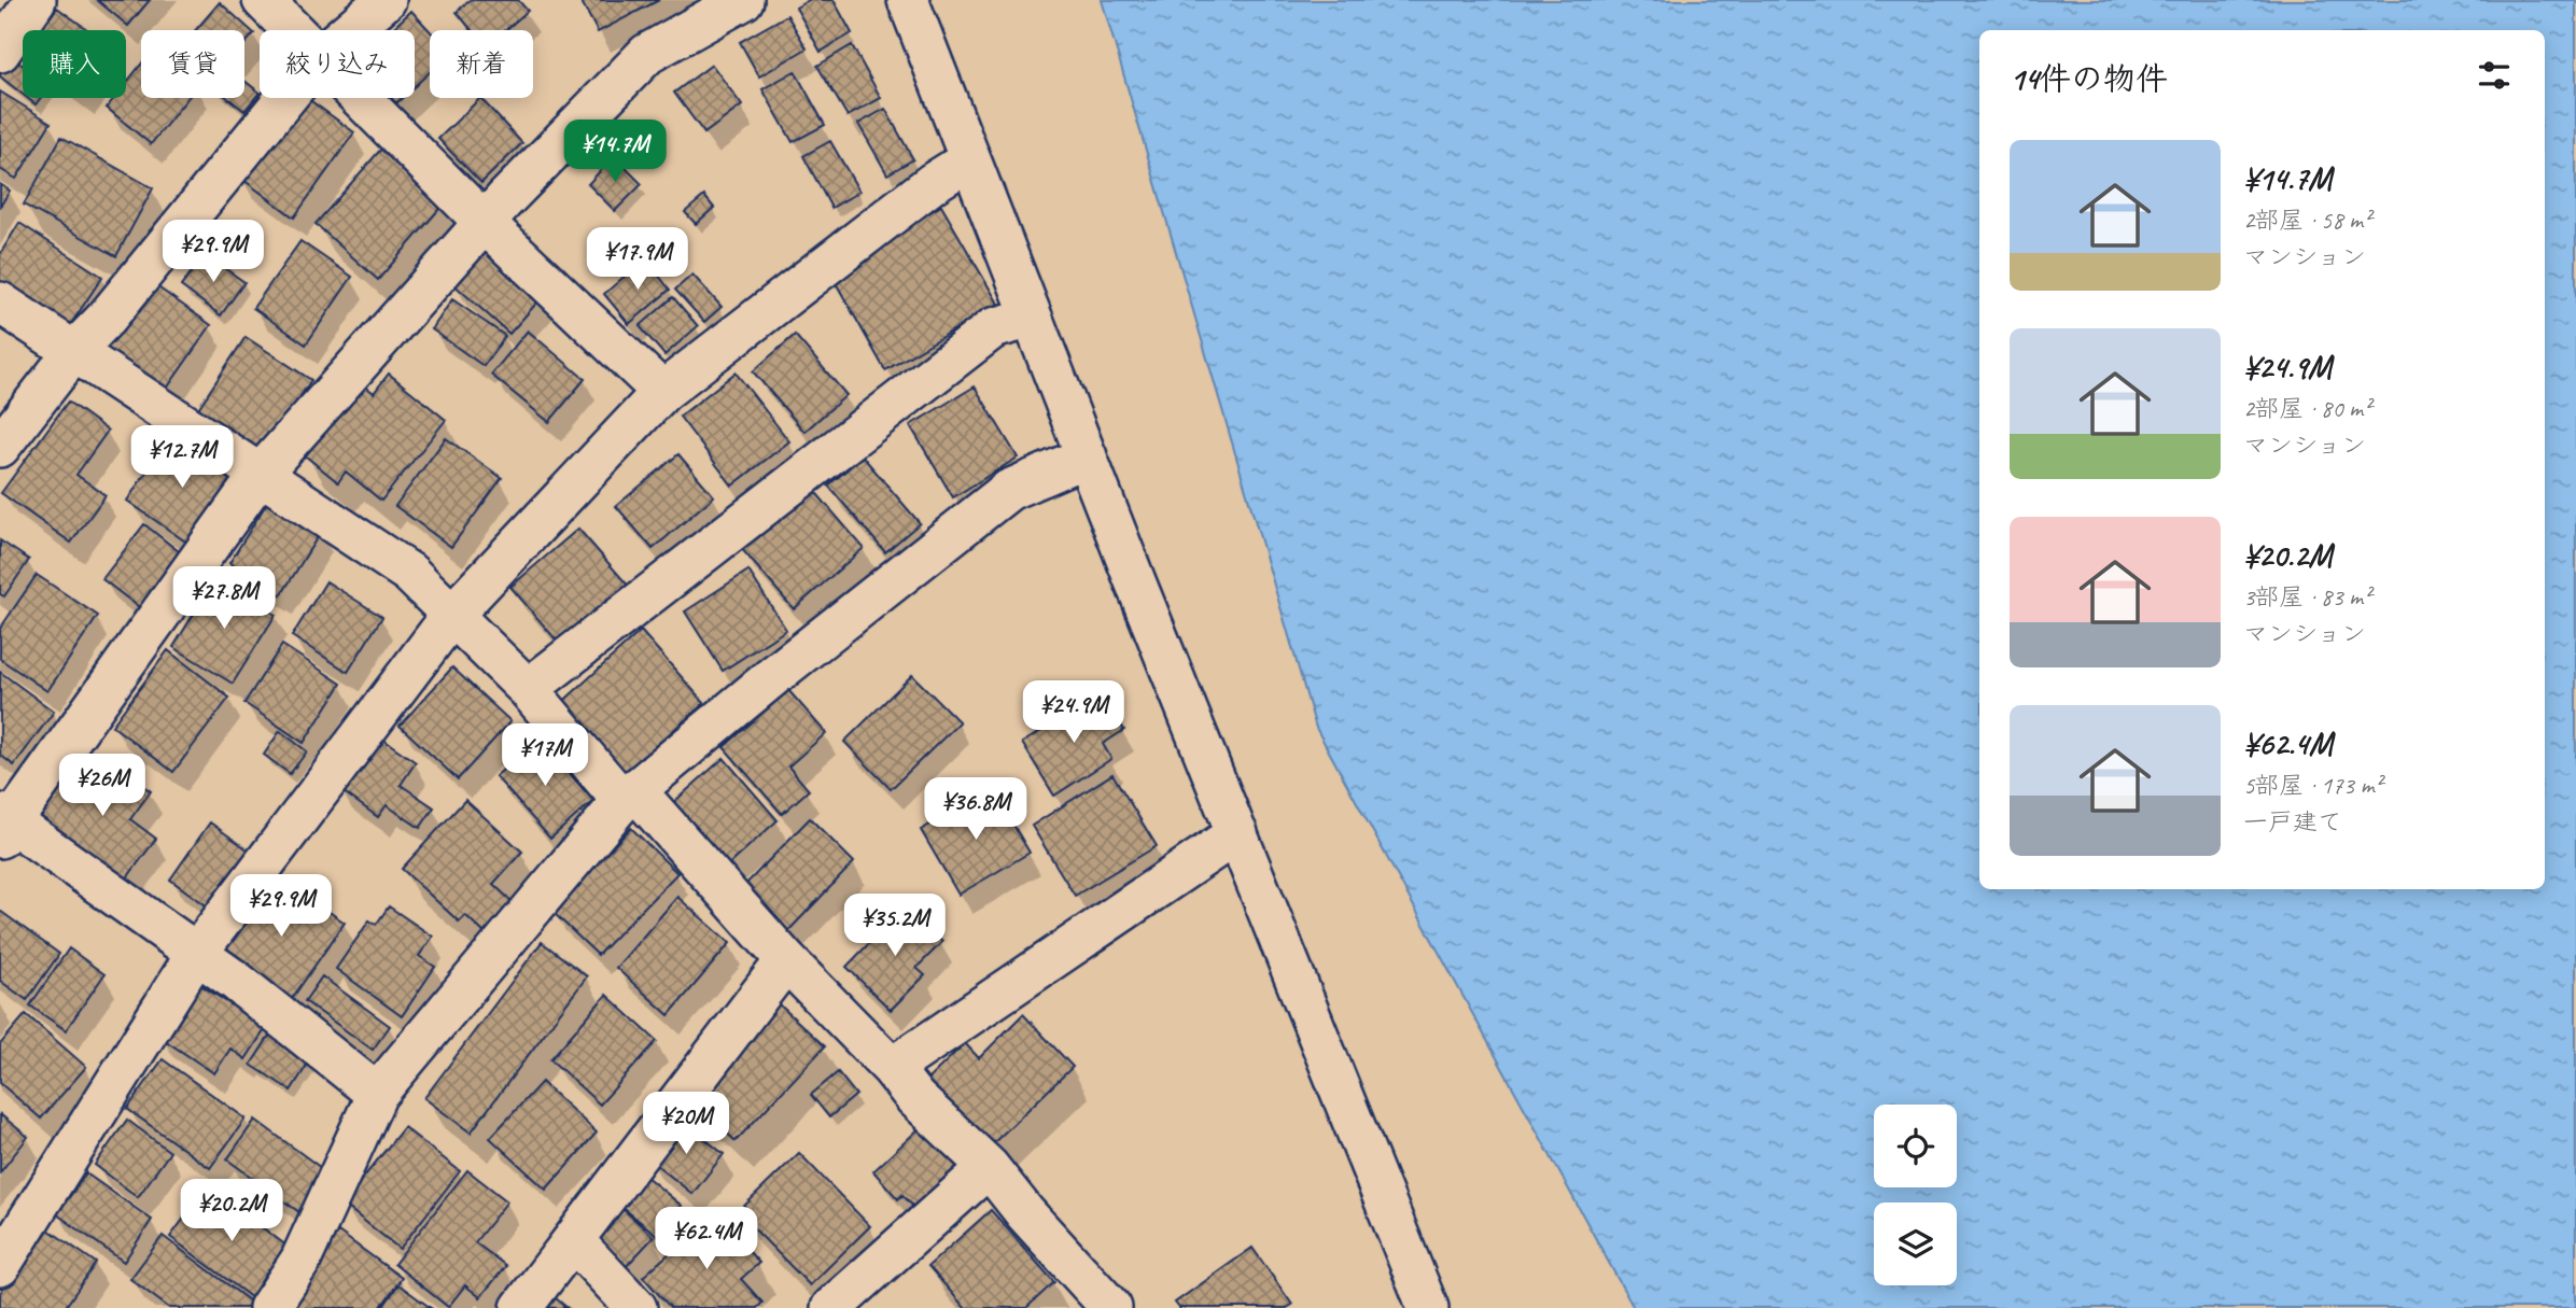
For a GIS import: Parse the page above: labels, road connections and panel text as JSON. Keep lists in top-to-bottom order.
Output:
{
  "page": {
    "chip": [
      "購入",
      "賃貸",
      "絞り込み",
      "新着"
    ],
    "heading": "14件の物件",
    "price": [
      "¥14.7M",
      "¥29.9M",
      "¥17.9M",
      "¥12.7M",
      "¥27.8M",
      "¥24.9M",
      "¥17M",
      "¥26M",
      "¥36.8M",
      "¥29.9M",
      "¥35.2M",
      "¥20M",
      "¥20.2M",
      "¥62.4M"
    ],
    "list": [
      {
        "name": "¥14.7M",
        "note": "2部屋 · 58 m² · マンション"
      },
      {
        "name": "¥24.9M",
        "note": "2部屋 · 80 m² · マンション"
      },
      {
        "name": "¥20.2M",
        "note": "3部屋 · 83 m² · マンション"
      },
      {
        "name": "¥62.4M",
        "note": "5部屋 · 173 m² · 一戸建て"
      }
    ]
  }
}
